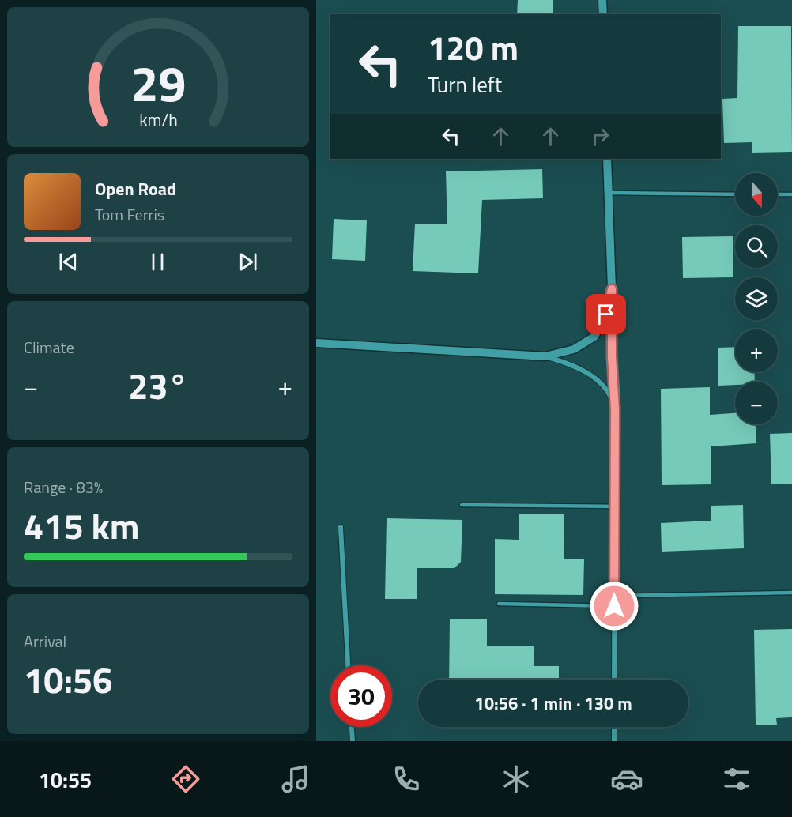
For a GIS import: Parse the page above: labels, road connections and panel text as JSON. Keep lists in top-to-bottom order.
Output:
{
  "north": "bottom",
  "page": {
    "turn": ["120 m", "Turn left"],
    "song": ["Open Road", "Tom Ferris"],
    "map_buttons": ["+", "−"],
    "tile": [
      "Climate",
      ["Range · 83%", "415 km"],
      ["Arrival", "10:56"]
    ],
    "heat": ["−", "23°", "+"],
    "limit": "30",
    "trip": "10:56 · 1 min · 130 m",
    "tabs": "10:55",
    "gauge": ["29", "km/h"]
  }
}
